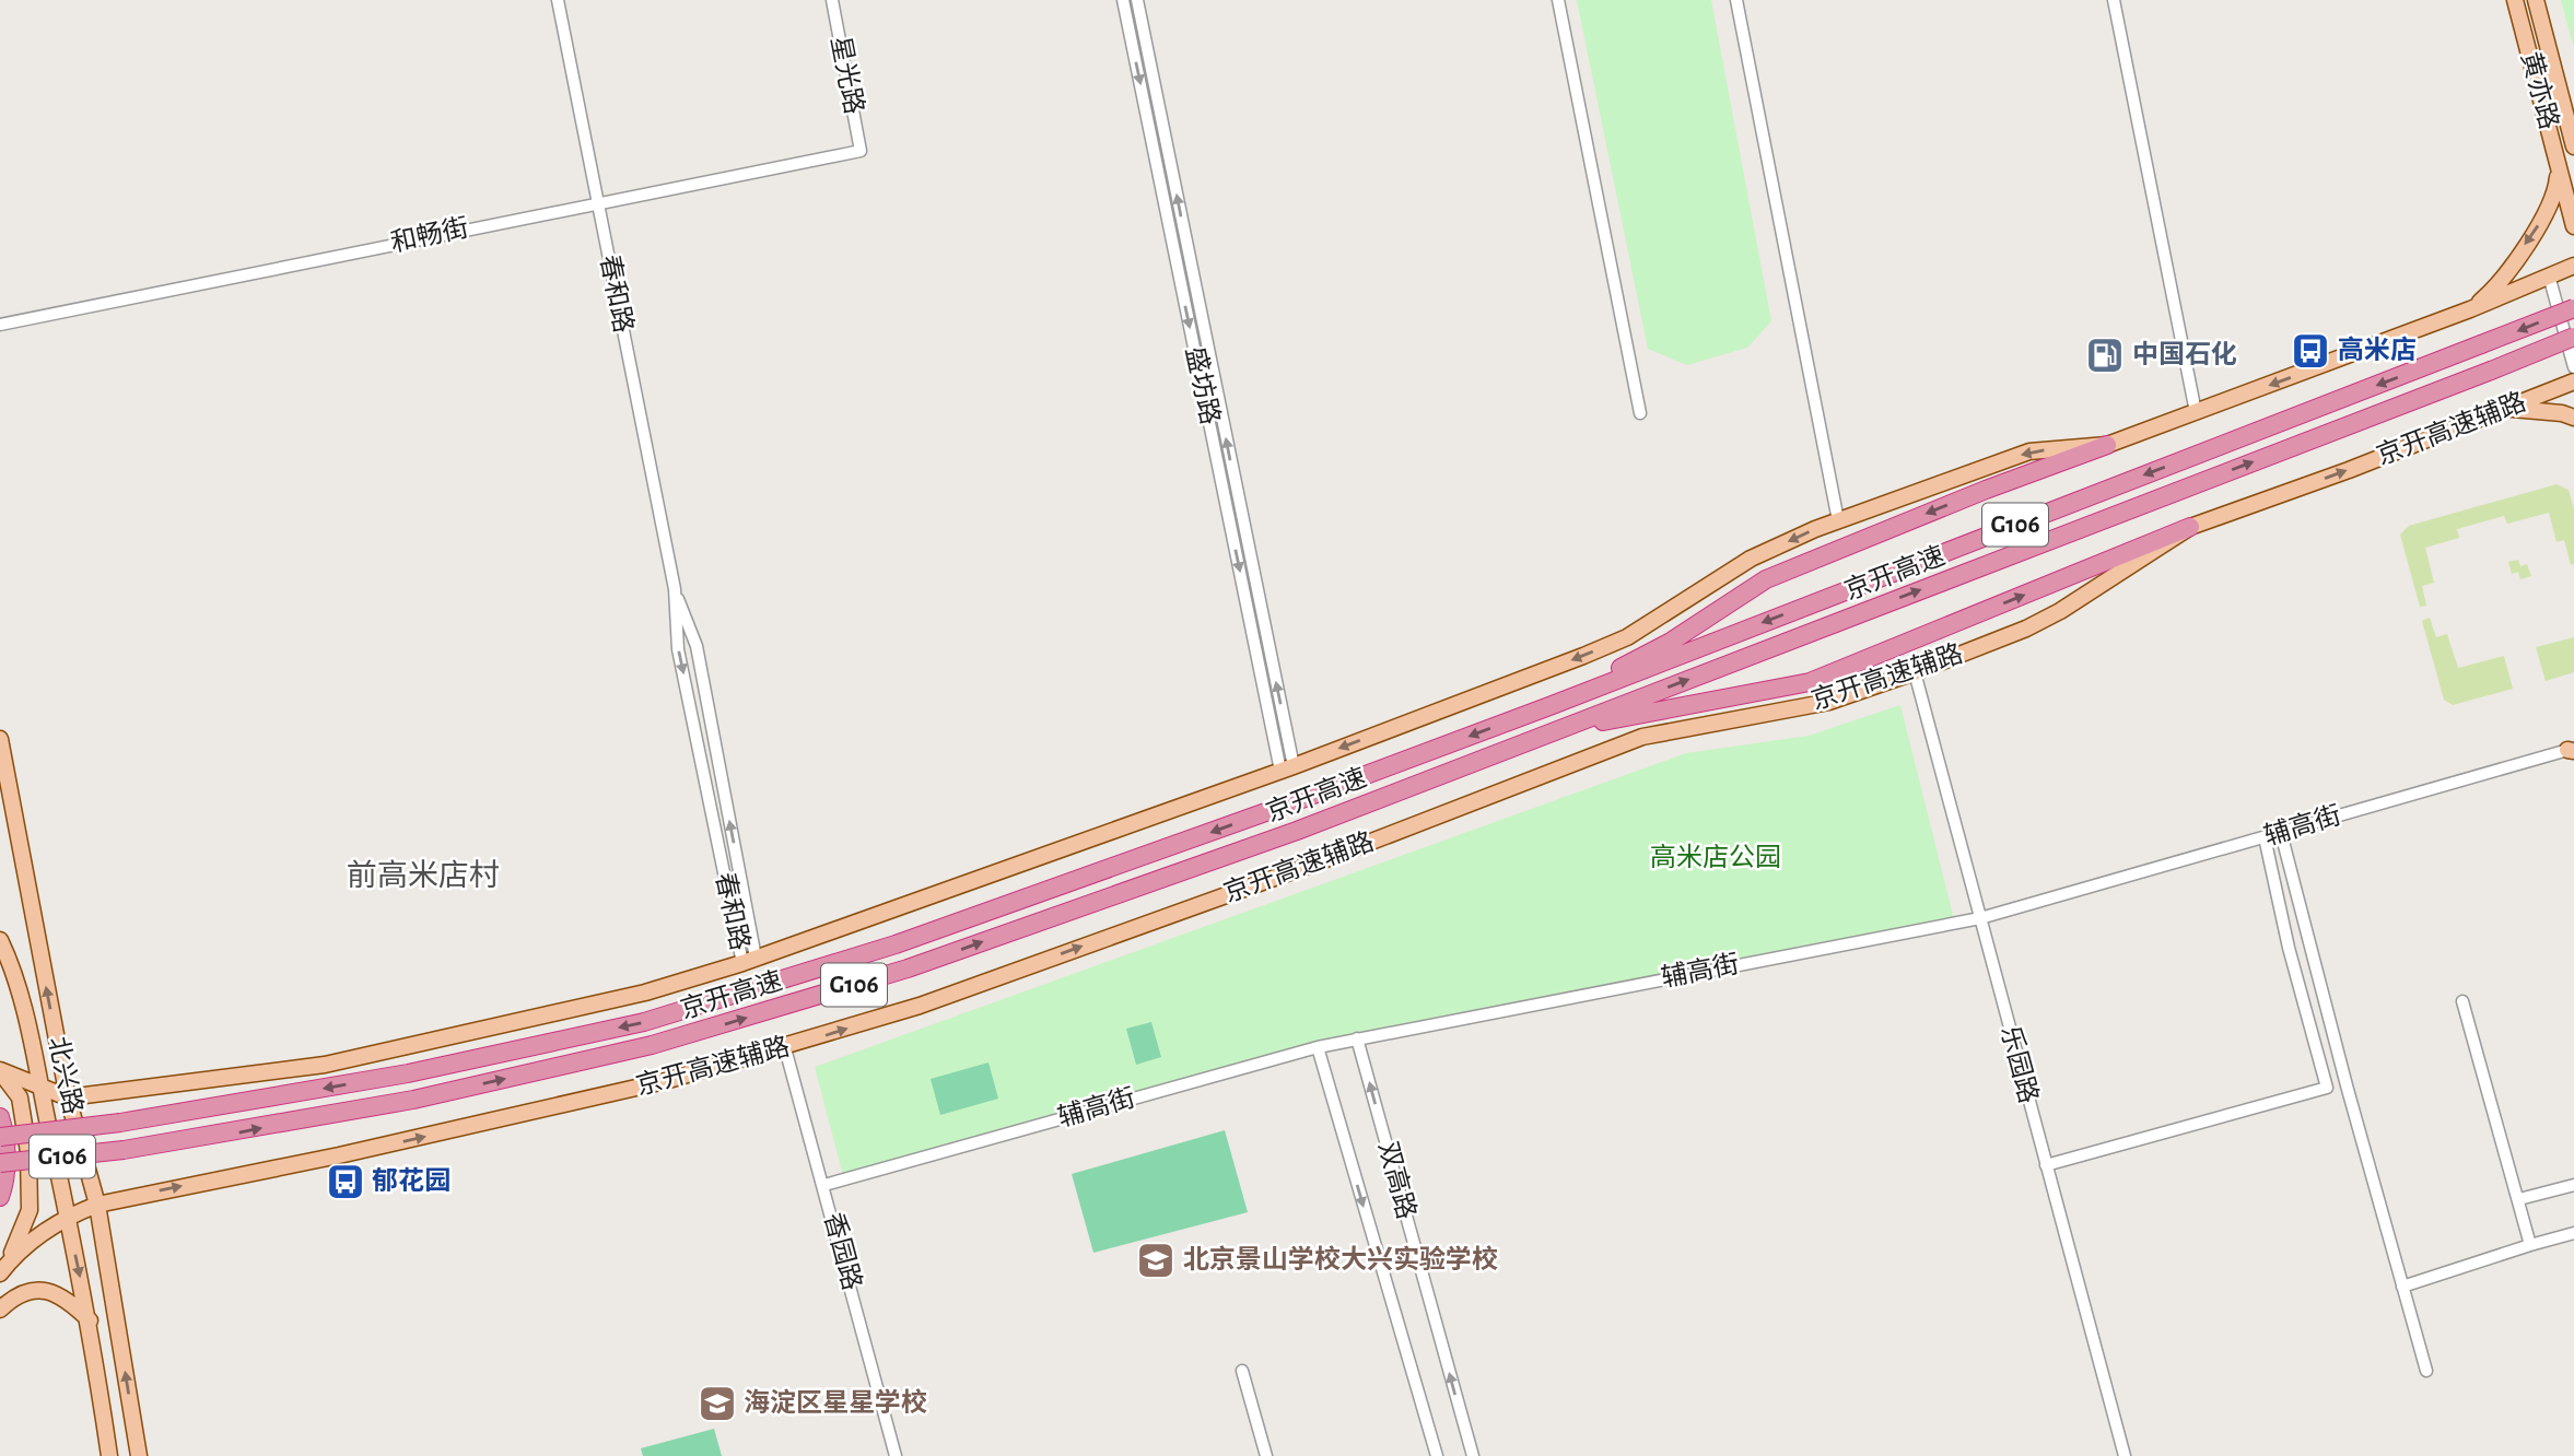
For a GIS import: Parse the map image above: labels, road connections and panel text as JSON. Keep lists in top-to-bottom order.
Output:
{
  "streets": {
    "highway": ["G106", "京开高速"],
    "main road": ["黄亦路", "京开高速辅路", "北兴路"],
    "street": [
      "星光路",
      "和畅街",
      "春和路",
      "盛坊路",
      "辅高街",
      "乐园路",
      "双高路",
      "香园路"
    ]
  },
  "crossings": [
    ["星光路", "和畅街"],
    ["和畅街", "春和路"],
    ["京开高速辅路", "乐园路"],
    ["京开高速辅路", "北兴路"],
    ["京开高速辅路", "香园路"],
    ["辅高街", "乐园路"],
    ["辅高街", "双高路"],
    ["辅高街", "香园路"]
  ],
  "districts": ["前高米店村"],
  "parks": ["高米店公园"],
  "places": {
    "bus stop": ["高米店", "郁花园"],
    "fuel station": ["中国石化"],
    "school or university": ["北京景山学校大兴实验学校", "海淀区星星学校"]
  }
}
